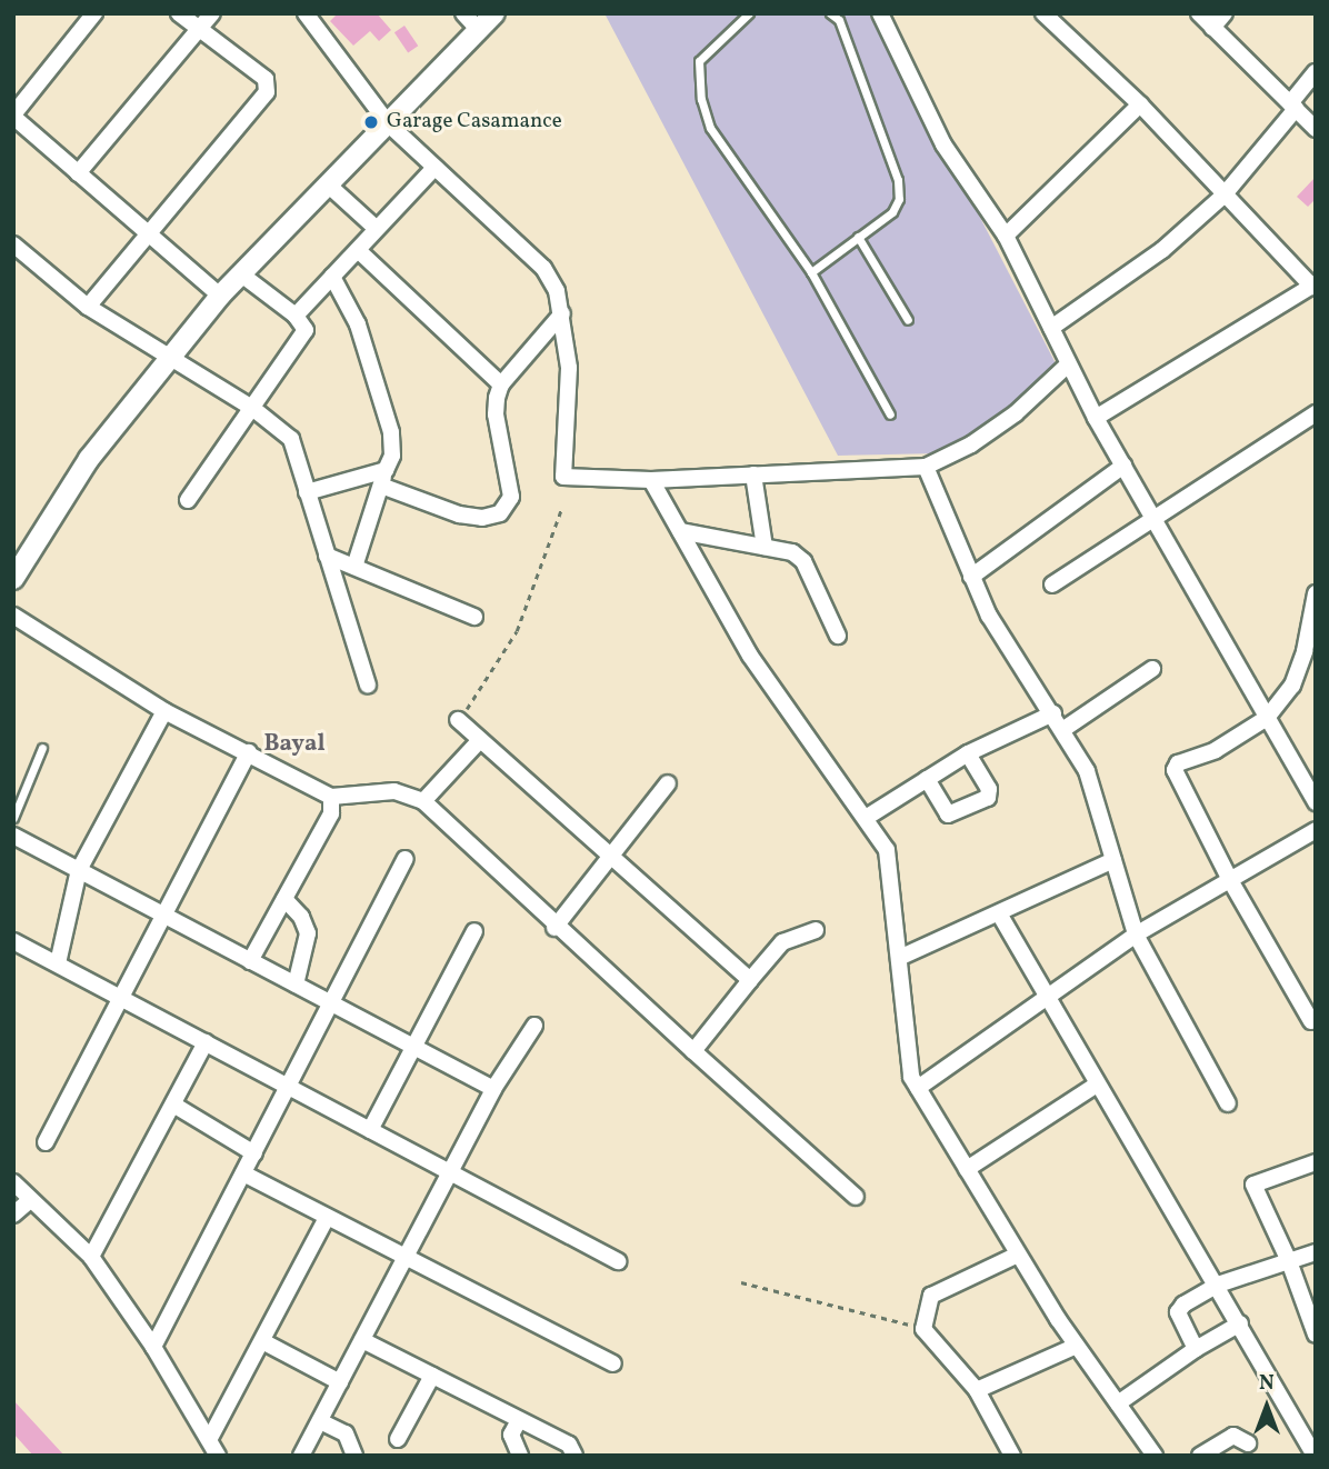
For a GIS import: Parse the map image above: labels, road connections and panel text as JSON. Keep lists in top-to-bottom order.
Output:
{
  "districts": ["Bayal"],
  "places": ["Garage Casamance"],
  "north": "top"
}
